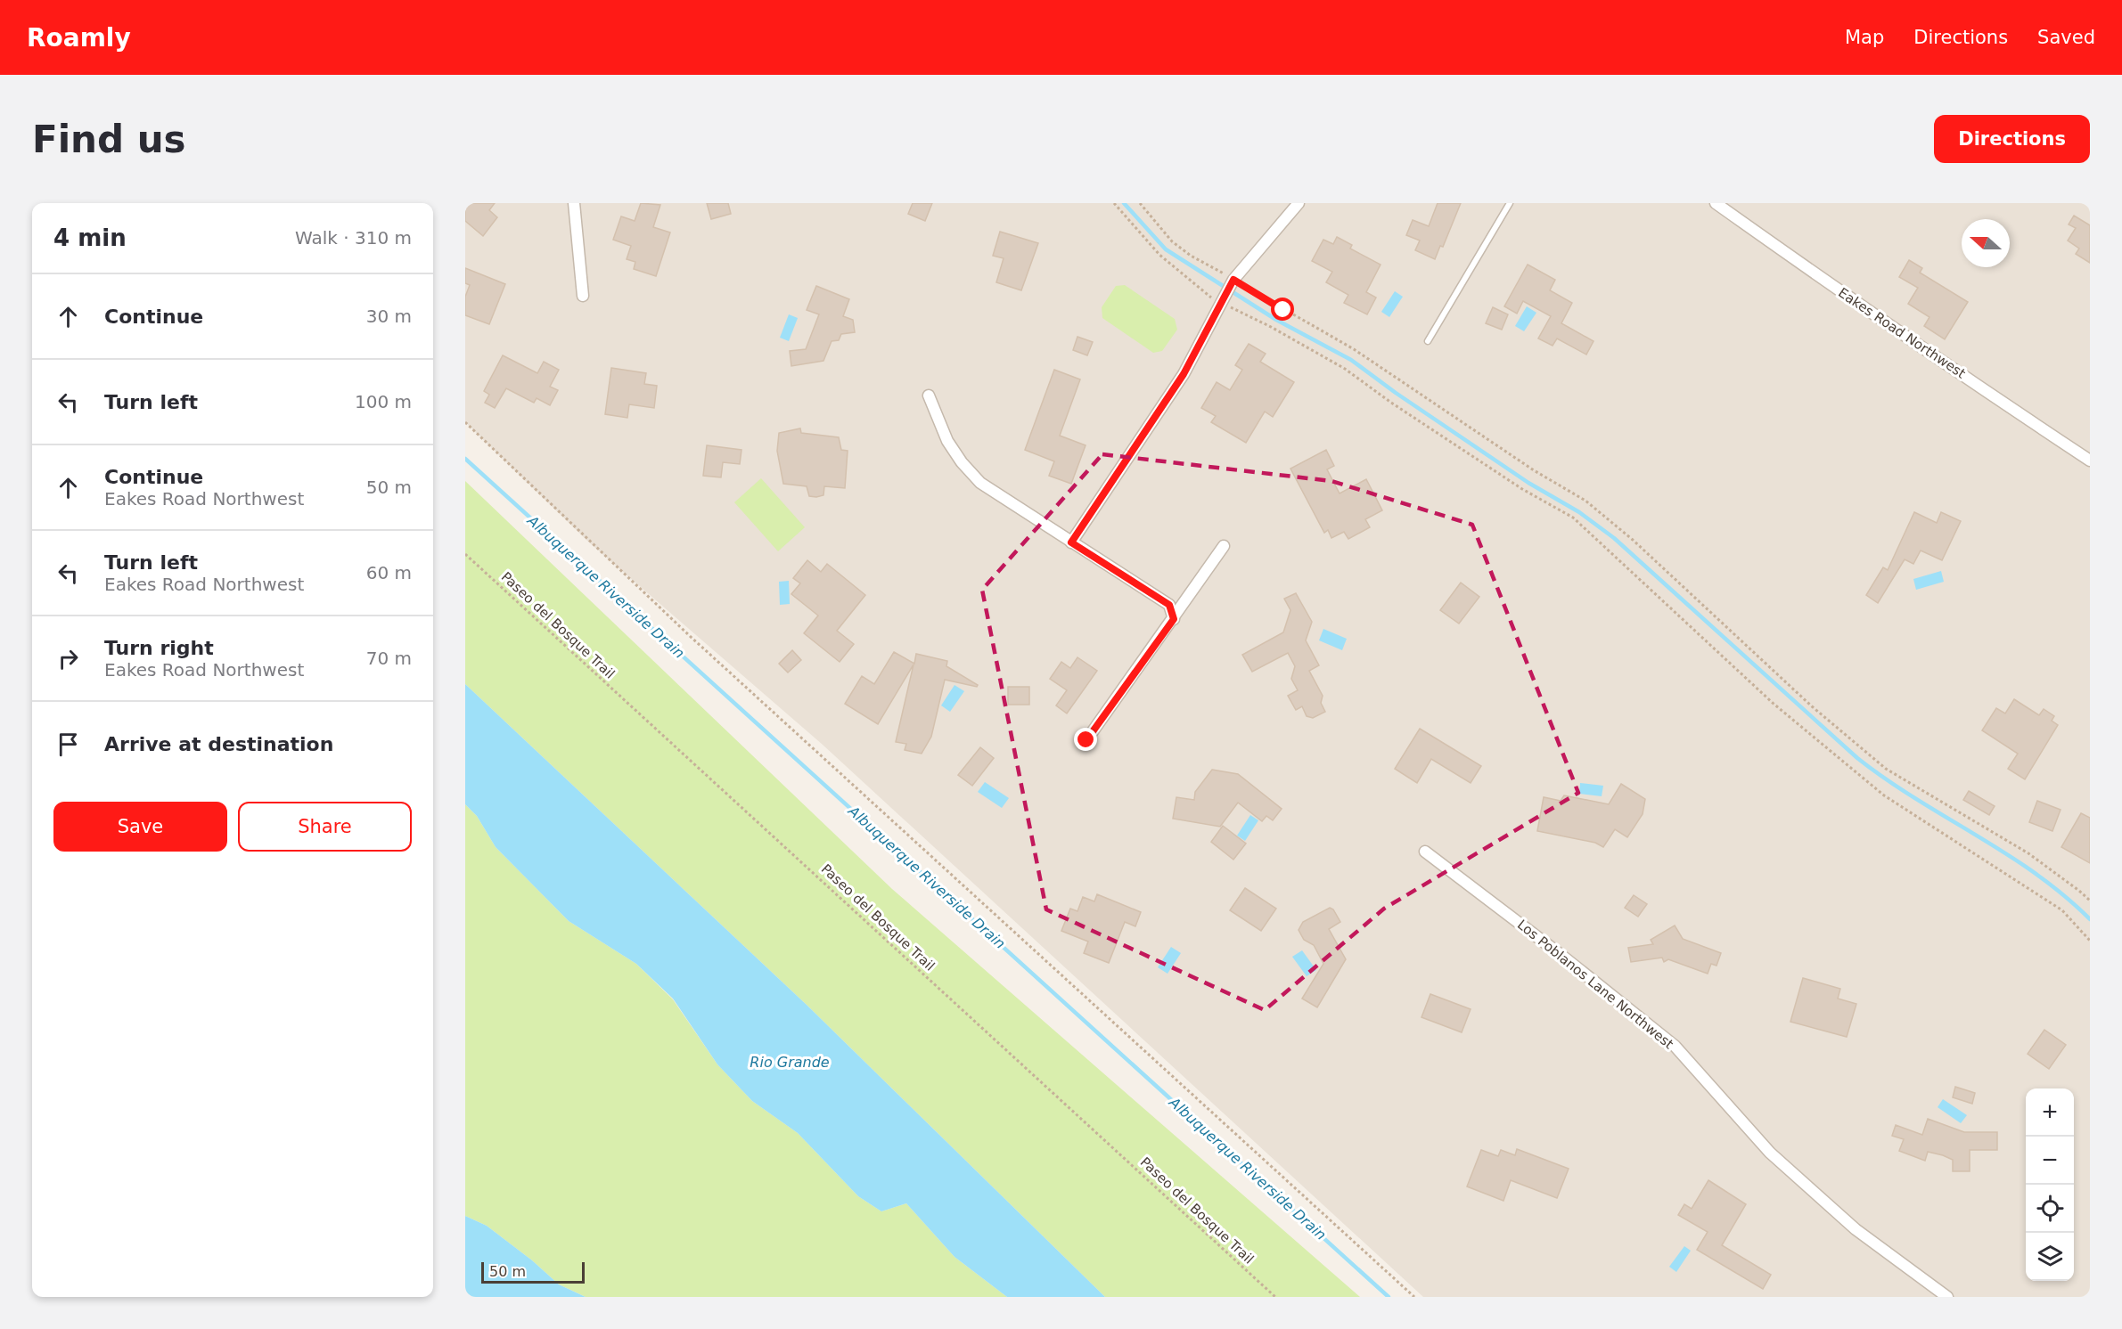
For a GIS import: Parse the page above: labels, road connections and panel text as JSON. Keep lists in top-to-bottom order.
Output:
{
  "streets": {
    "street": ["Eakes Road Northwest", "Los Poblanos Lane Northwest"],
    "path": ["Paseo del Bosque Trail"]
  },
  "water": ["Albuquerque Riverside Drain", "Rio Grande"],
  "scale_bar": "50 m",
  "north": "left",
  "page": {
    "header": "Roamly",
    "nav": ["Map", "Directions", "Saved"],
    "buttons": [
      "Directions",
      ["Save", "Share"]
    ],
    "title": "Find us",
    "heading": ["4 min", "Walk · 310 m"],
    "list": [
      ["Continue", "30 m"],
      ["Turn left", "100 m"],
      ["Continue", "Eakes Road Northwest", "50 m"],
      ["Turn left", "Eakes Road Northwest", "60 m"],
      ["Turn right", "Eakes Road Northwest", "70 m"],
      "Arrive at destination"
    ],
    "map_buttons": ["+", "−"],
    "scale": "50 m"
  }
}
